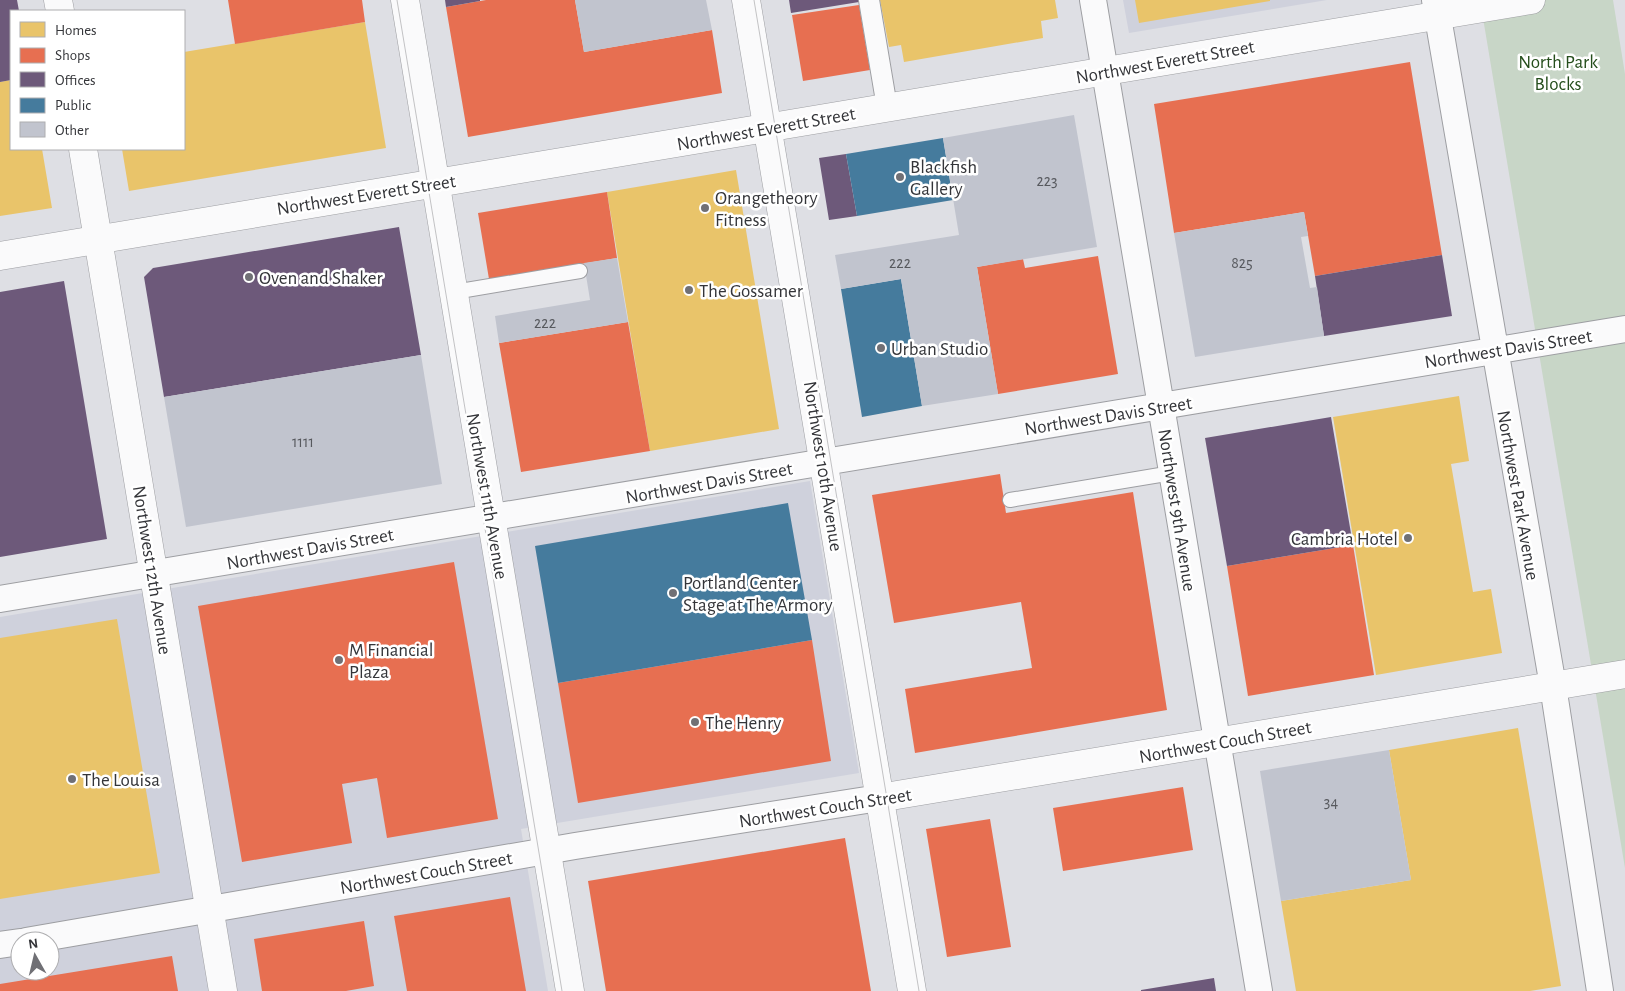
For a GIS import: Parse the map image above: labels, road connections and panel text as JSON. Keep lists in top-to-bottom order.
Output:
{
  "streets": {
    "street": [
      "Northwest Everett Street",
      "Northwest Davis Street",
      "Northwest 10th Avenue",
      "Northwest Park Avenue",
      "Northwest 11th Avenue",
      "Northwest 9th Avenue",
      "Northwest 12th Avenue",
      "Northwest Couch Street"
    ]
  },
  "crossings": [
    ["Northwest Everett Street", "Northwest 10th Avenue"],
    ["Northwest Everett Street", "Northwest Park Avenue"],
    ["Northwest Everett Street", "Northwest 11th Avenue"],
    ["Northwest Everett Street", "Northwest 9th Avenue"],
    ["Northwest Everett Street", "Northwest 12th Avenue"],
    ["Northwest Davis Street", "Northwest 10th Avenue"],
    ["Northwest Davis Street", "Northwest Park Avenue"],
    ["Northwest Davis Street", "Northwest 11th Avenue"],
    ["Northwest Davis Street", "Northwest 9th Avenue"],
    ["Northwest Davis Street", "Northwest 12th Avenue"],
    ["Northwest 10th Avenue", "Northwest Couch Street"],
    ["Northwest Park Avenue", "Northwest Couch Street"],
    ["Northwest 11th Avenue", "Northwest Couch Street"],
    ["Northwest 9th Avenue", "Northwest Couch Street"],
    ["Northwest 12th Avenue", "Northwest Couch Street"]
  ],
  "parks": ["North Park Blocks"],
  "places": [
    "Blackfish Gallery",
    "Orangetheory Fitness",
    "Oven and Shaker",
    "The Gossamer",
    "Urban Studio",
    "Cambria Hotel",
    "Portland Center Stage at The Armory",
    "M Financial Plaza",
    "The Henry",
    "The Louisa"
  ],
  "house_numbers": [
    "223",
    "222",
    "825",
    "222",
    "1111",
    "34"
  ],
  "legend": [
    "Homes",
    "Shops",
    "Offices",
    "Public",
    "Other"
  ],
  "north": "top"
}
